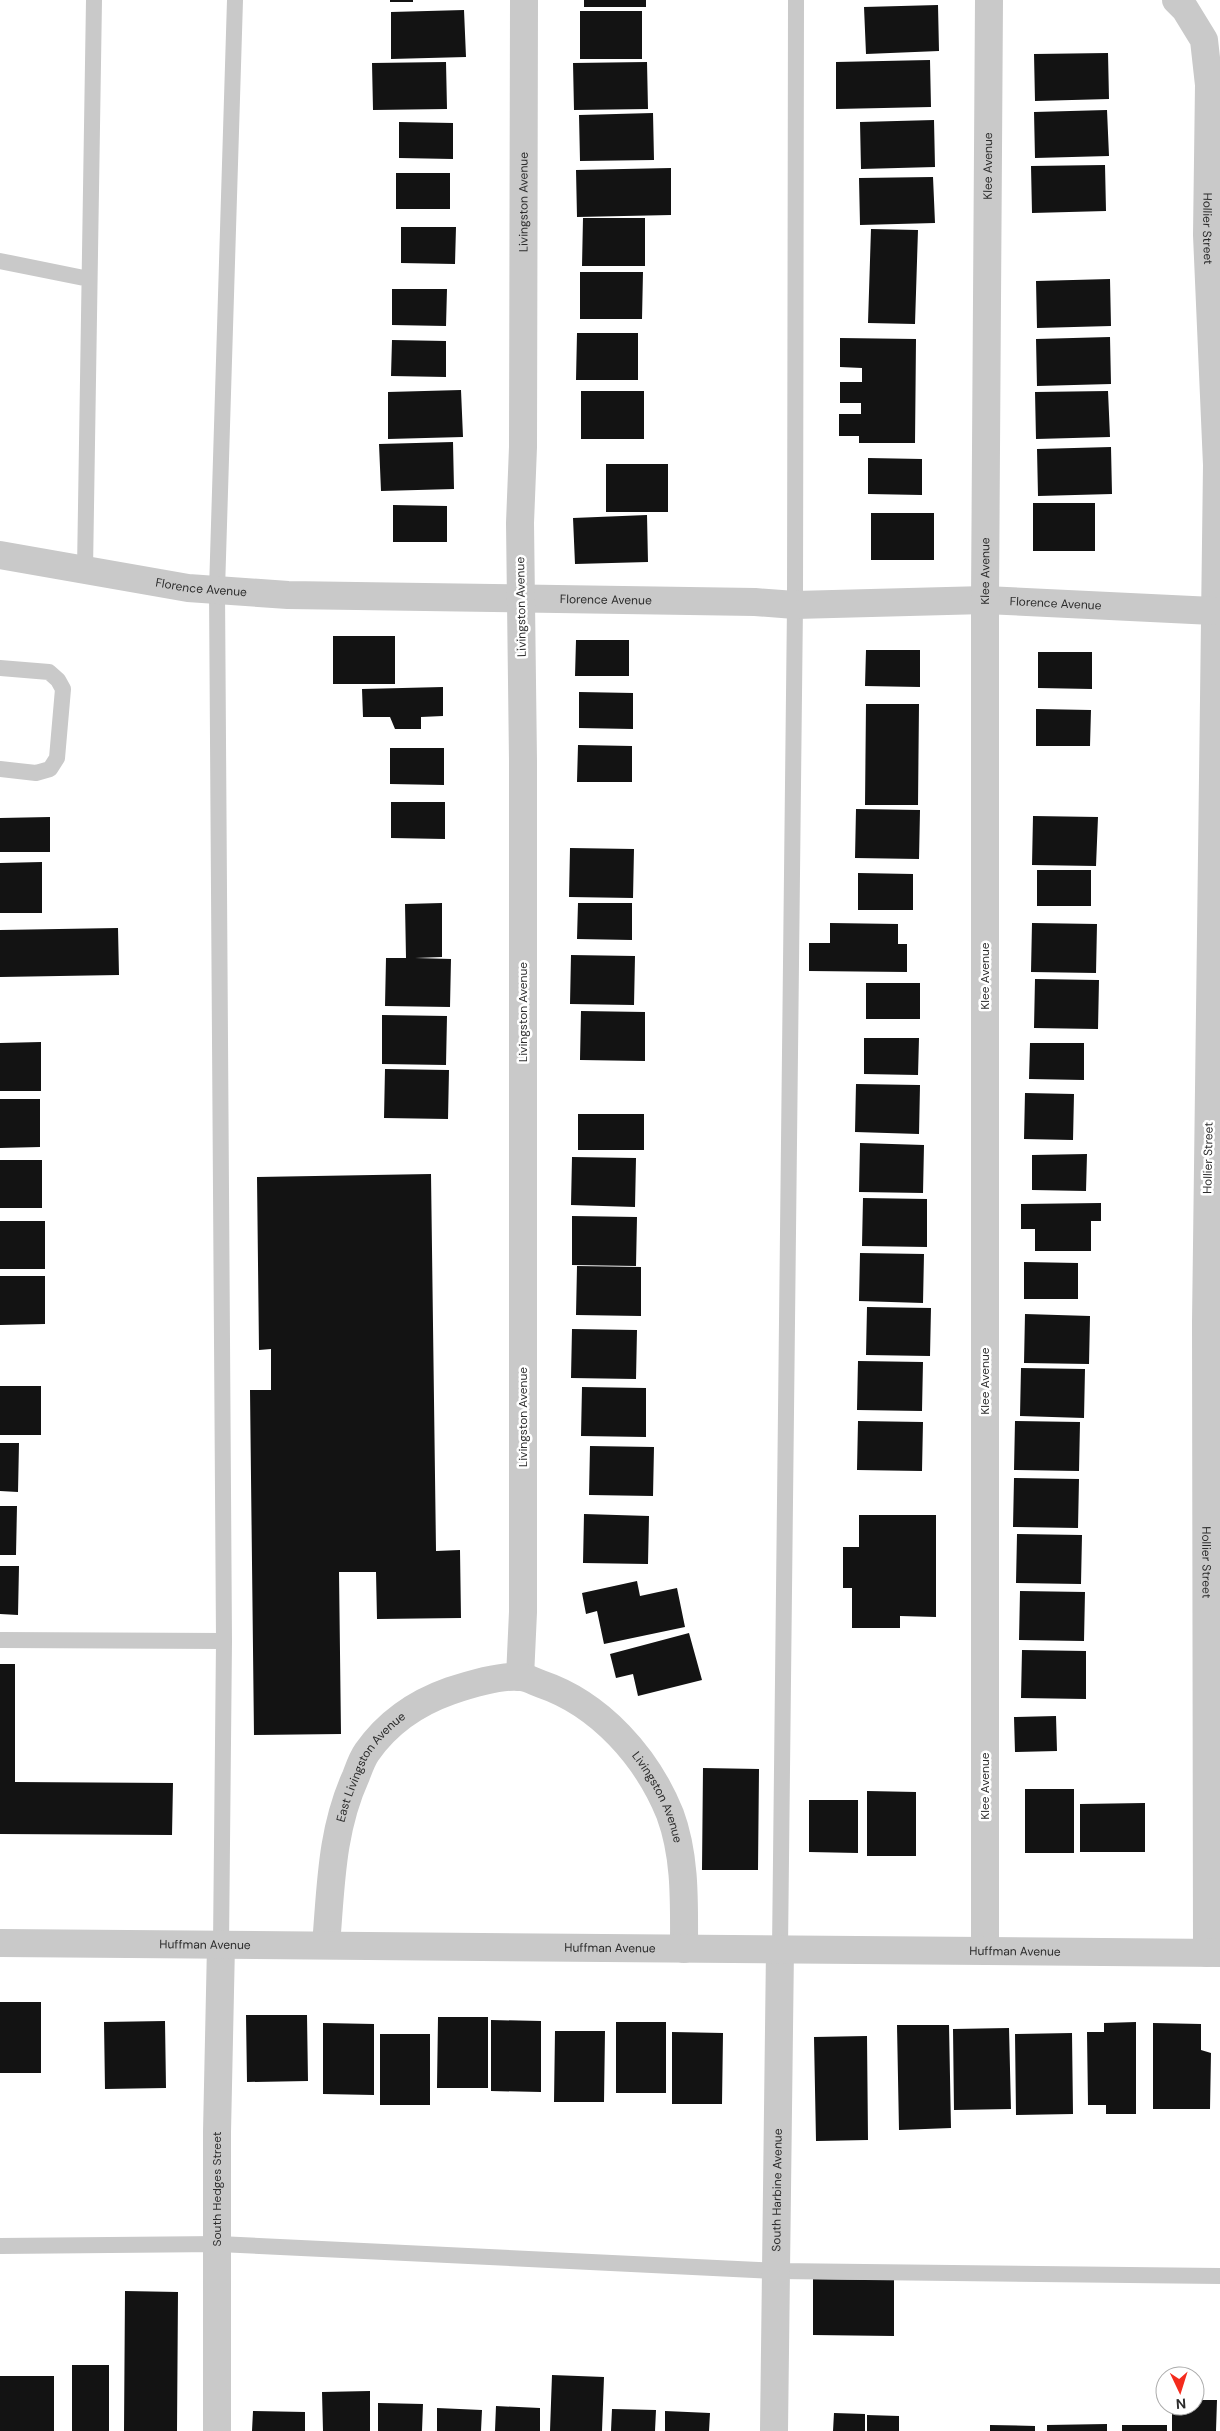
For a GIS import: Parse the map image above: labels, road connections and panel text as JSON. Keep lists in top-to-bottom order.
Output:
{
  "streets": {
    "street": [
      "Klee Avenue",
      "Livingston Avenue",
      "Hollier Street",
      "Florence Avenue",
      "East Livingston Avenue",
      "Huffman Avenue",
      "South Hedges Street",
      "South Harbine Avenue"
    ]
  },
  "crossings": [
    ["Klee Avenue", "Florence Avenue"],
    ["Klee Avenue", "Huffman Avenue"],
    ["Livingston Avenue", "Florence Avenue"],
    ["Livingston Avenue", "East Livingston Avenue"],
    ["Livingston Avenue", "Huffman Avenue"],
    ["Hollier Street", "Florence Avenue"],
    ["Hollier Street", "Huffman Avenue"],
    ["East Livingston Avenue", "Huffman Avenue"],
    ["Huffman Avenue", "South Hedges Street"],
    ["Huffman Avenue", "South Harbine Avenue"]
  ],
  "north": "bottom"
}
